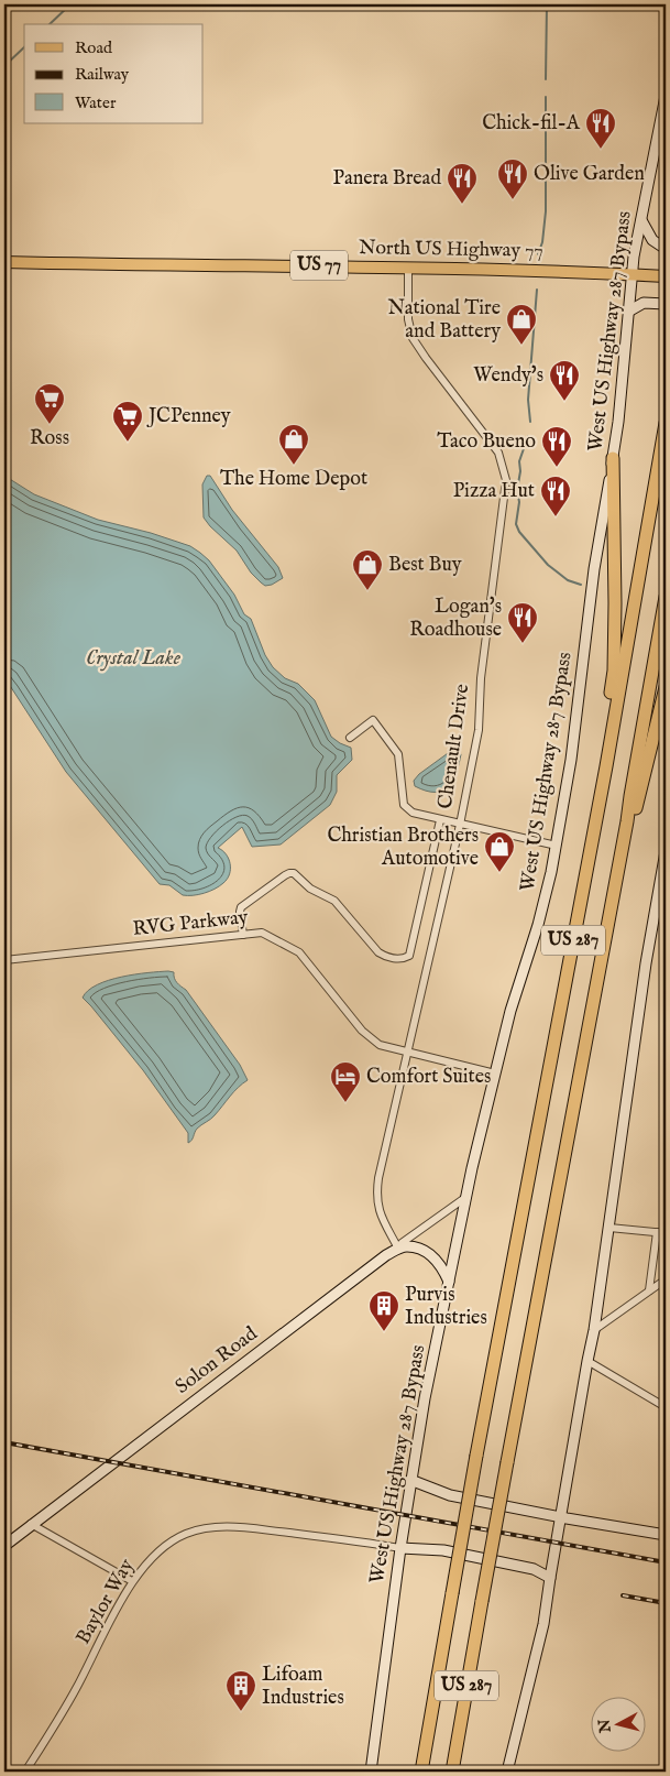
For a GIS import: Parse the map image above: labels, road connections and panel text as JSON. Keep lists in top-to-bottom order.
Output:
{
  "streets": {
    "highway": ["US 287"],
    "main road": [
      "North US Highway 77",
      "US 77",
      "West US Highway 287 Bypass",
      "Solon Road"
    ],
    "street": ["Chenault Drive", "RVG Parkway", "Baylor Way"]
  },
  "crossings": [
    ["North US Highway 77", "West US Highway 287 Bypass"],
    ["North US Highway 77", "Chenault Drive"],
    ["West US Highway 287 Bypass", "RVG Parkway"],
    ["West US Highway 287 Bypass", "Baylor Way"],
    ["Chenault Drive", "RVG Parkway"],
    ["Chenault Drive", "Solon Road"]
  ],
  "water": ["Crystal Lake"],
  "places": {
    "restaurant": [
      "Chick-fil-A",
      "Olive Garden",
      "Panera Bread",
      "Wendy's",
      "Taco Bueno",
      "Pizza Hut",
      "Logan's Roadhouse"
    ],
    "shop": [
      "National Tire and Battery",
      "The Home Depot",
      "Best Buy",
      "Christian Brothers Automotive"
    ],
    "supermarket": ["Ross", "JCPenney"],
    "hotel": ["Comfort Suites"],
    "building": ["Purvis Industries", "Lifoam Industries"]
  },
  "legend": ["Road", "Railway", "Water"],
  "north": "left"
}
